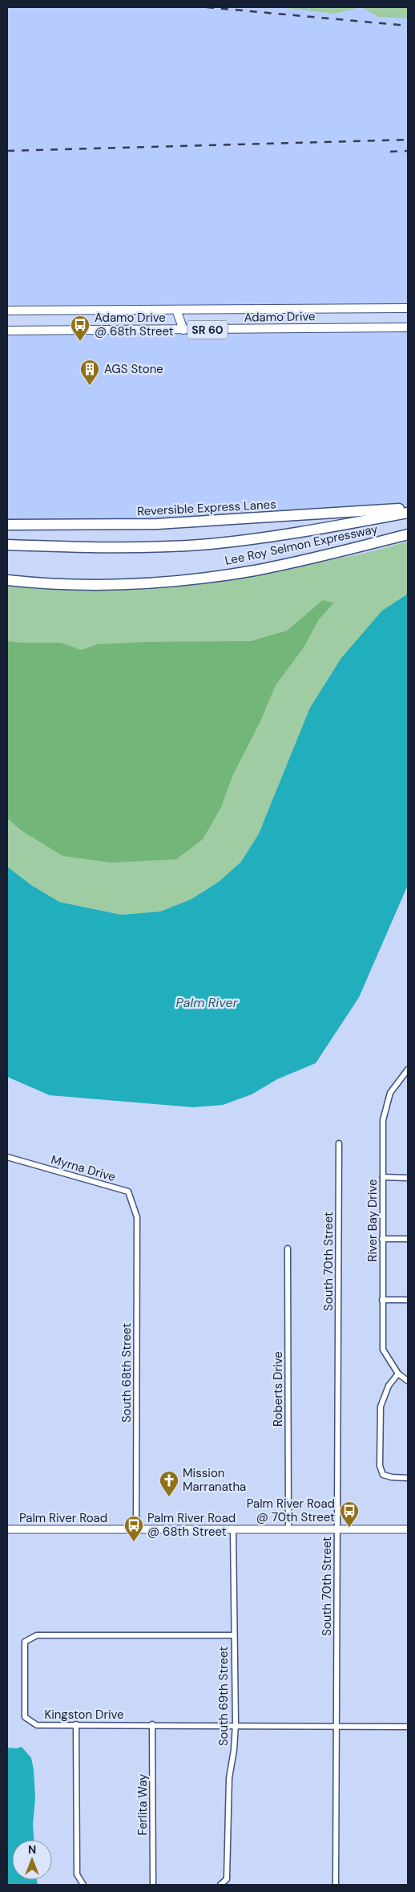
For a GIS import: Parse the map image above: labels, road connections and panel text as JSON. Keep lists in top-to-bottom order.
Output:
{
  "streets": {
    "highway": ["Reversible Express Lanes", "Lee Roy Selmon Expressway"],
    "main road": ["Adamo Drive", "SR 60"],
    "street": [
      "Myrna Drive",
      "River Bay Drive",
      "South 70th Street",
      "South 68th Street",
      "Roberts Drive",
      "Palm River Road",
      "South 69th Street",
      "Kingston Drive",
      "Ferlita Way"
    ]
  },
  "crossings": [
    ["Myrna Drive", "South 68th Street"],
    ["South 70th Street", "Palm River Road"],
    ["South 70th Street", "Kingston Drive"],
    ["South 68th Street", "Palm River Road"],
    ["Roberts Drive", "Palm River Road"],
    ["Palm River Road", "South 69th Street"],
    ["South 69th Street", "Kingston Drive"],
    ["Kingston Drive", "Ferlita Way"]
  ],
  "water": ["Palm River"],
  "places": {
    "bus stop": ["Adamo Drive @ 68th Street", "Palm River Road @ 70th Street", "Palm River Road @ 68th Street"],
    "building": ["AGS Stone"],
    "church": ["Mission Marranatha"]
  },
  "north": "top"
}
